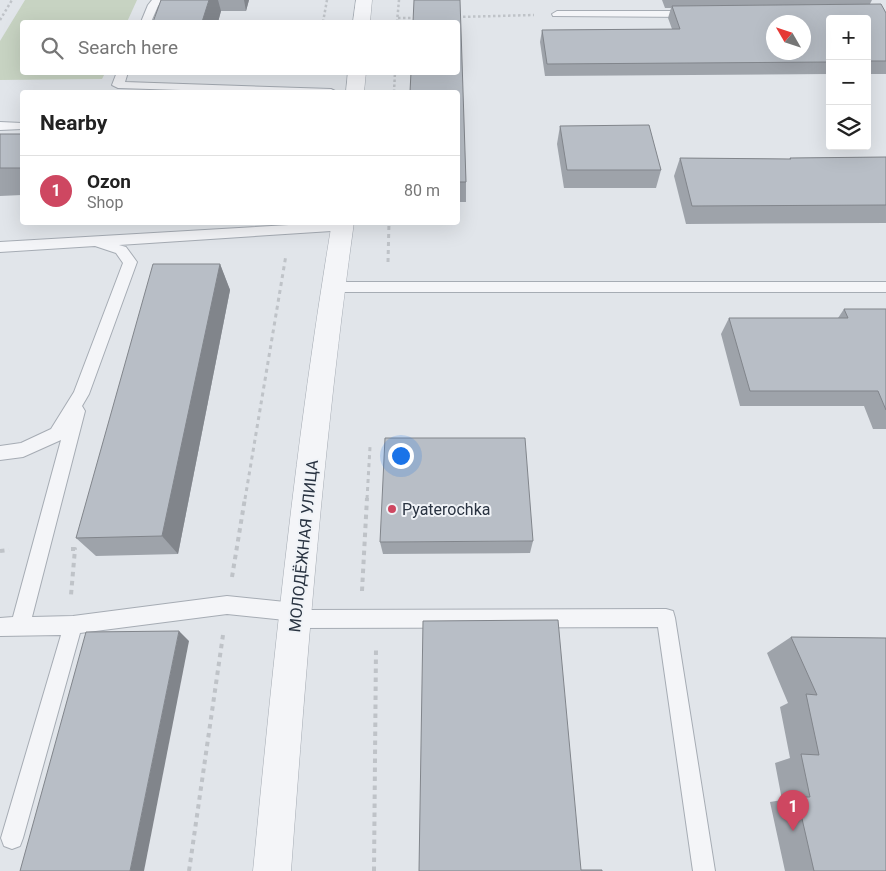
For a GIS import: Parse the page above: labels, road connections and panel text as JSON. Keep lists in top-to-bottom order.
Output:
{
  "streets": {
    "street": ["МОЛОДЁЖНАЯ УЛИЦА"]
  },
  "places": ["Pyaterochka"],
  "north": "top left",
  "page": {
    "map_buttons": ["+", "−"],
    "search": "Search here",
    "heading": "Nearby",
    "list": [
      {
        "mark": "1",
        "name": "Ozon",
        "note": "Shop",
        "value": "80 m"
      }
    ],
    "pins": "1"
  }
}
